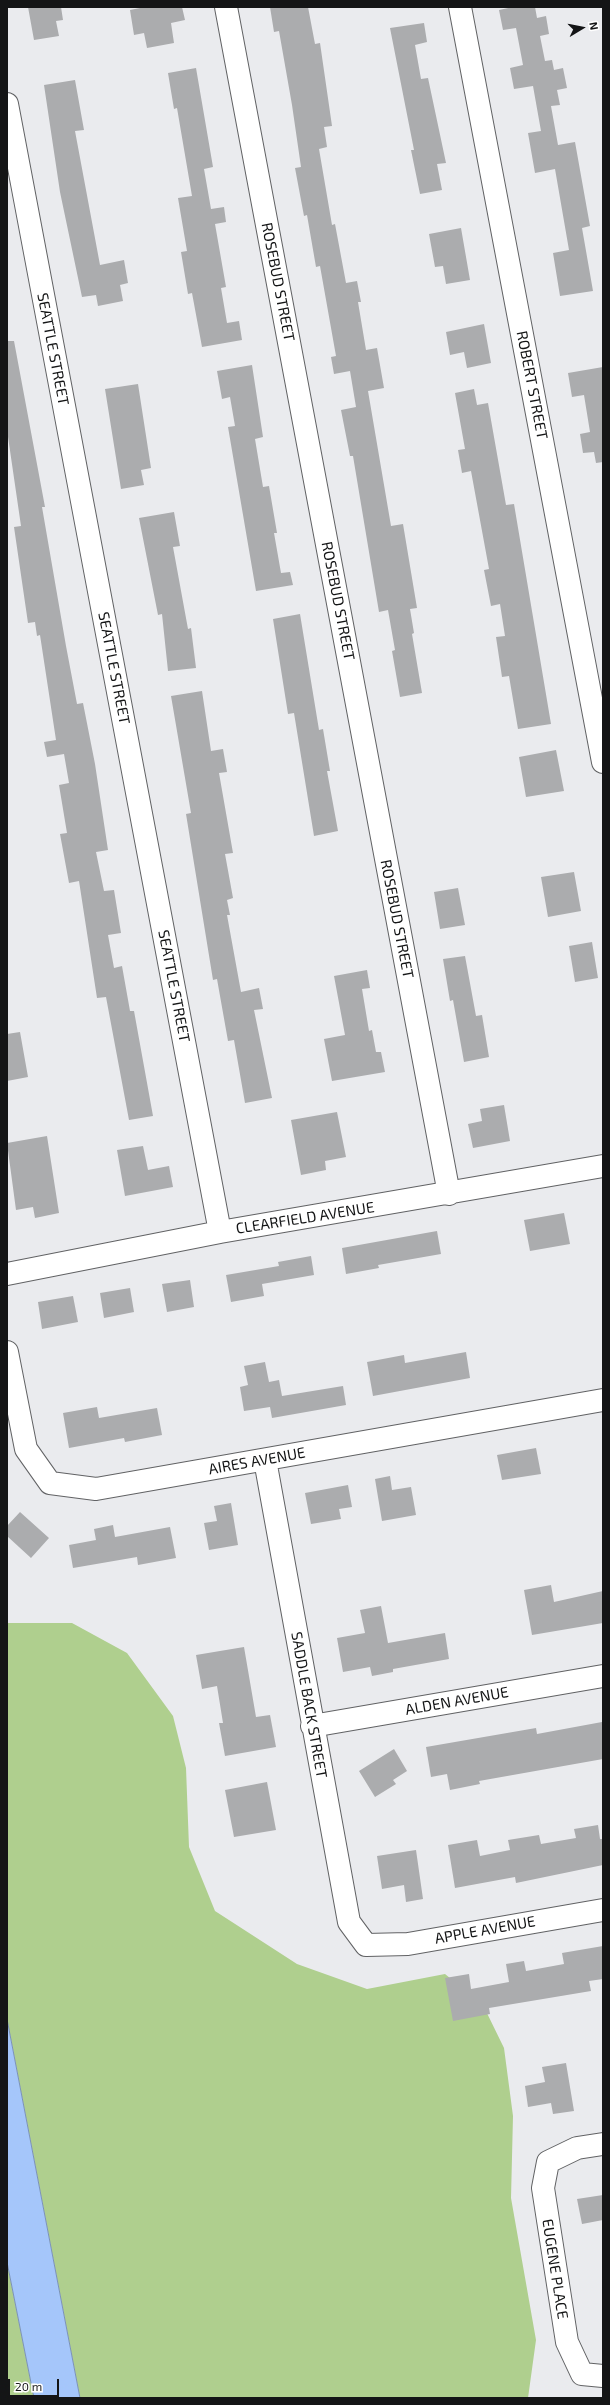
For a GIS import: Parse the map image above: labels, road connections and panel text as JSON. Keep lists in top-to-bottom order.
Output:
{
  "streets": {
    "street": [
      "ROSEBUD STREET",
      "SEATTLE STREET",
      "ROBERT STREET",
      "CLEARFIELD AVENUE",
      "AIRES AVENUE",
      "ALDEN AVENUE",
      "SADDLE BACK STREET",
      "APPLE AVENUE",
      "EUGENE PLACE"
    ]
  },
  "crossings": [
    ["ROSEBUD STREET", "CLEARFIELD AVENUE"],
    ["SEATTLE STREET", "CLEARFIELD AVENUE"],
    ["AIRES AVENUE", "SADDLE BACK STREET"],
    ["ALDEN AVENUE", "SADDLE BACK STREET"],
    ["SADDLE BACK STREET", "APPLE AVENUE"]
  ],
  "scale_bar": "20 m",
  "north": "right"
}
